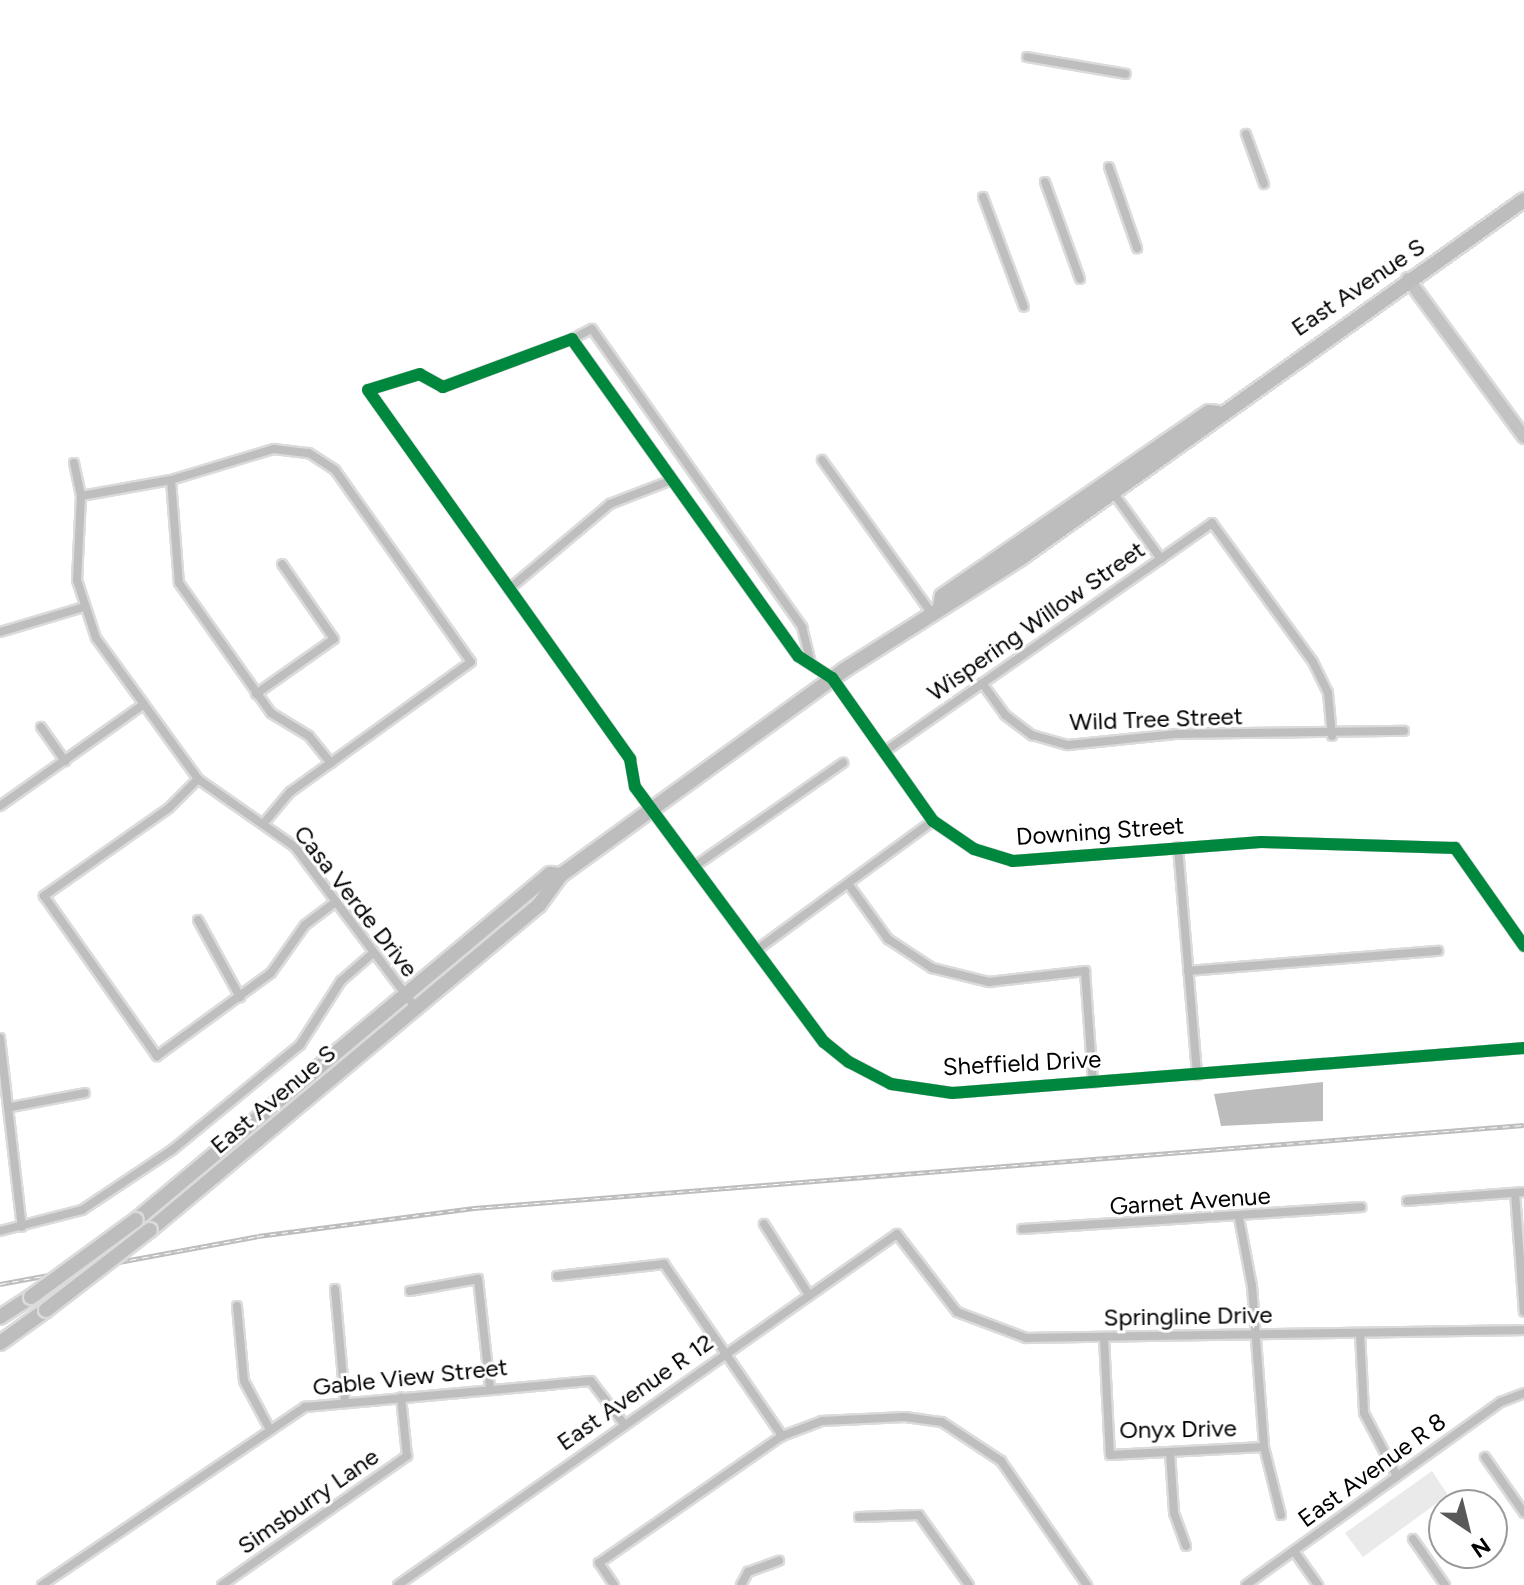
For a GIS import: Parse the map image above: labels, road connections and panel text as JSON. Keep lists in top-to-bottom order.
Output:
{
  "streets": {
    "main road": ["East Avenue S"],
    "street": [
      "Wispering Willow Street",
      "Wild Tree Street",
      "Downing Street",
      "Casa Verde Drive",
      "Sheffield Drive",
      "Garnet Avenue",
      "Springline Drive",
      "Gable View Street",
      "East Avenue R 12",
      "Onyx Drive",
      "East Avenue R 8",
      "Simsburry Lane"
    ]
  },
  "crossings": [
    ["East Avenue S", "Downing Street"],
    ["East Avenue S", "Casa Verde Drive"],
    ["East Avenue S", "Sheffield Drive"],
    ["Wispering Willow Street", "Wild Tree Street"],
    ["Wispering Willow Street", "Downing Street"],
    ["Downing Street", "Sheffield Drive"],
    ["Springline Drive", "East Avenue R 12"],
    ["Springline Drive", "Onyx Drive"],
    ["Gable View Street", "East Avenue R 12"],
    ["Gable View Street", "Simsburry Lane"]
  ],
  "north": "bottom right"
}
